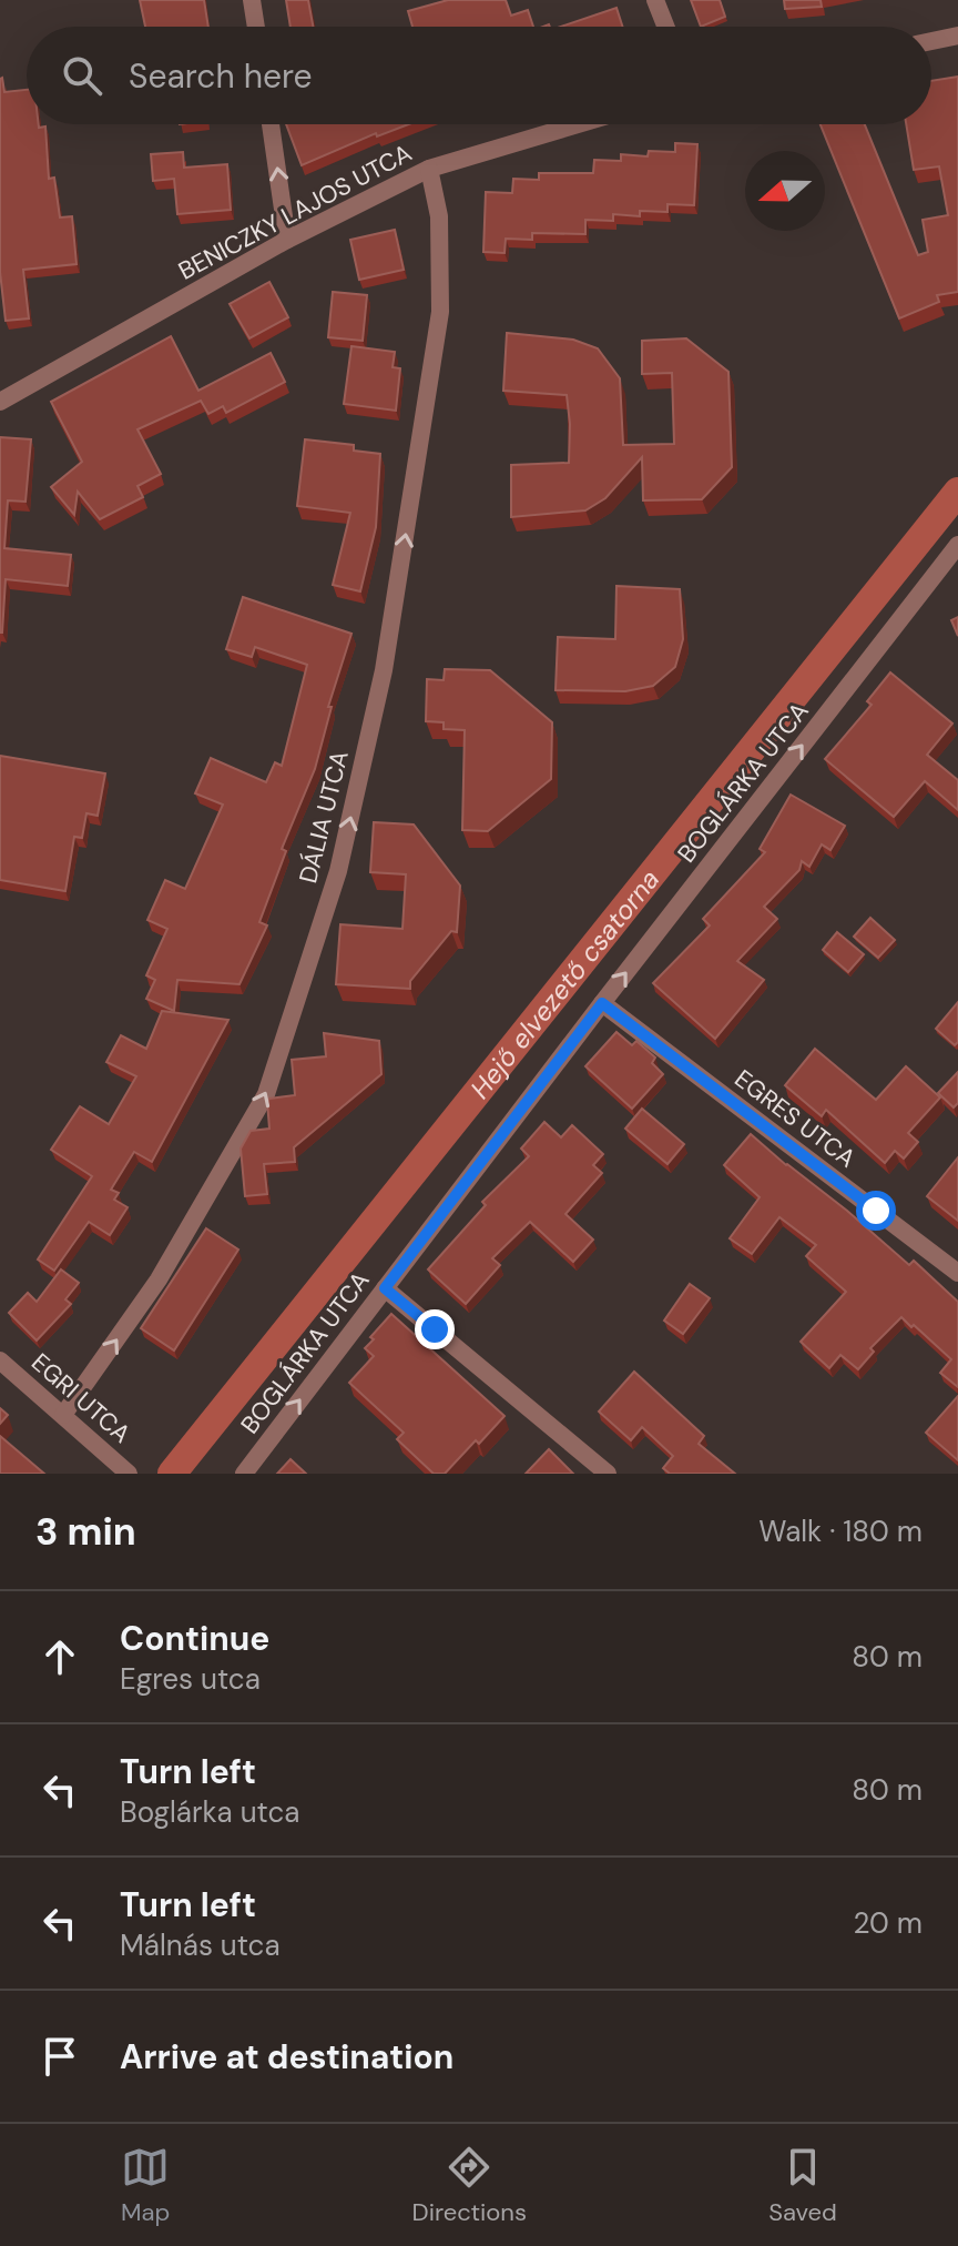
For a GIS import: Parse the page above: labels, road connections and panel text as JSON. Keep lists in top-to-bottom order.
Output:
{
  "streets": {
    "street": [
      "BENICZKY LAJOS UTCA",
      "BOGLÁRKA UTCA",
      "DÁLIA UTCA",
      "EGRES UTCA",
      "EGRI UTCA"
    ]
  },
  "crossings": [
    ["BENICZKY LAJOS UTCA", "DÁLIA UTCA"],
    ["BOGLÁRKA UTCA", "EGRES UTCA"],
    ["DÁLIA UTCA", "EGRI UTCA"]
  ],
  "one_way": ["BOGLÁRKA UTCA", "DÁLIA UTCA"],
  "water": ["Hejő elvezető csatorna"],
  "north": "left",
  "page": {
    "search": "Search here",
    "heading": ["3 min", "Walk · 180 m"],
    "list": [
      ["Continue", "Egres utca", "80 m"],
      ["Turn left", "Boglárka utca", "80 m"],
      ["Turn left", "Málnás utca", "20 m"],
      "Arrive at destination"
    ],
    "nav": ["Map", "Directions", "Saved"]
  }
}
